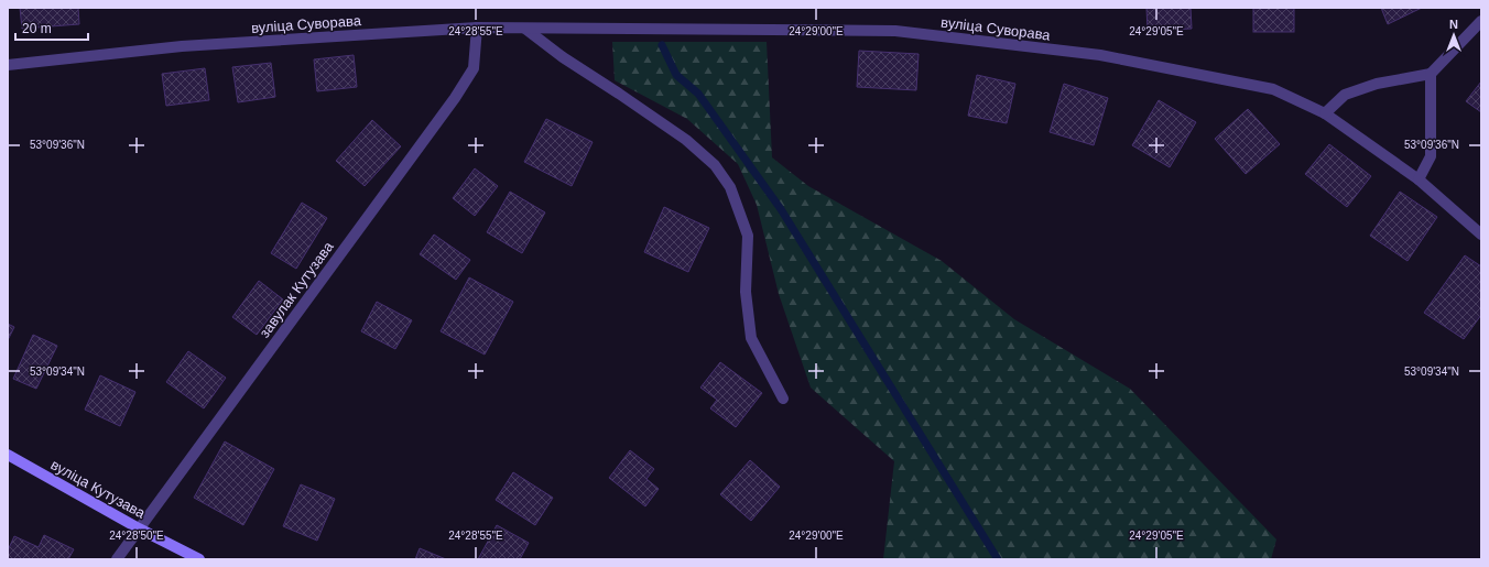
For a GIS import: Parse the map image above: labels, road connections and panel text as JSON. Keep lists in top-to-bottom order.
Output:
{
  "streets": {
    "main road": ["вуліца Кутузава"],
    "street": ["вуліца Суворава", "завулак Кутузава"]
  },
  "crossings": [
    ["вуліца Суворава", "завулак Кутузава"],
    ["завулак Кутузава", "вуліца Кутузава"]
  ],
  "scale_bar": "20 m",
  "north": "top",
  "coordinates": [
    "24°28'55\"E",
    "24°29'00\"E",
    "24°29'05\"E",
    "53°09'36\"N",
    "53°09'34\"N",
    "24°28'50\"E"
  ]
}
